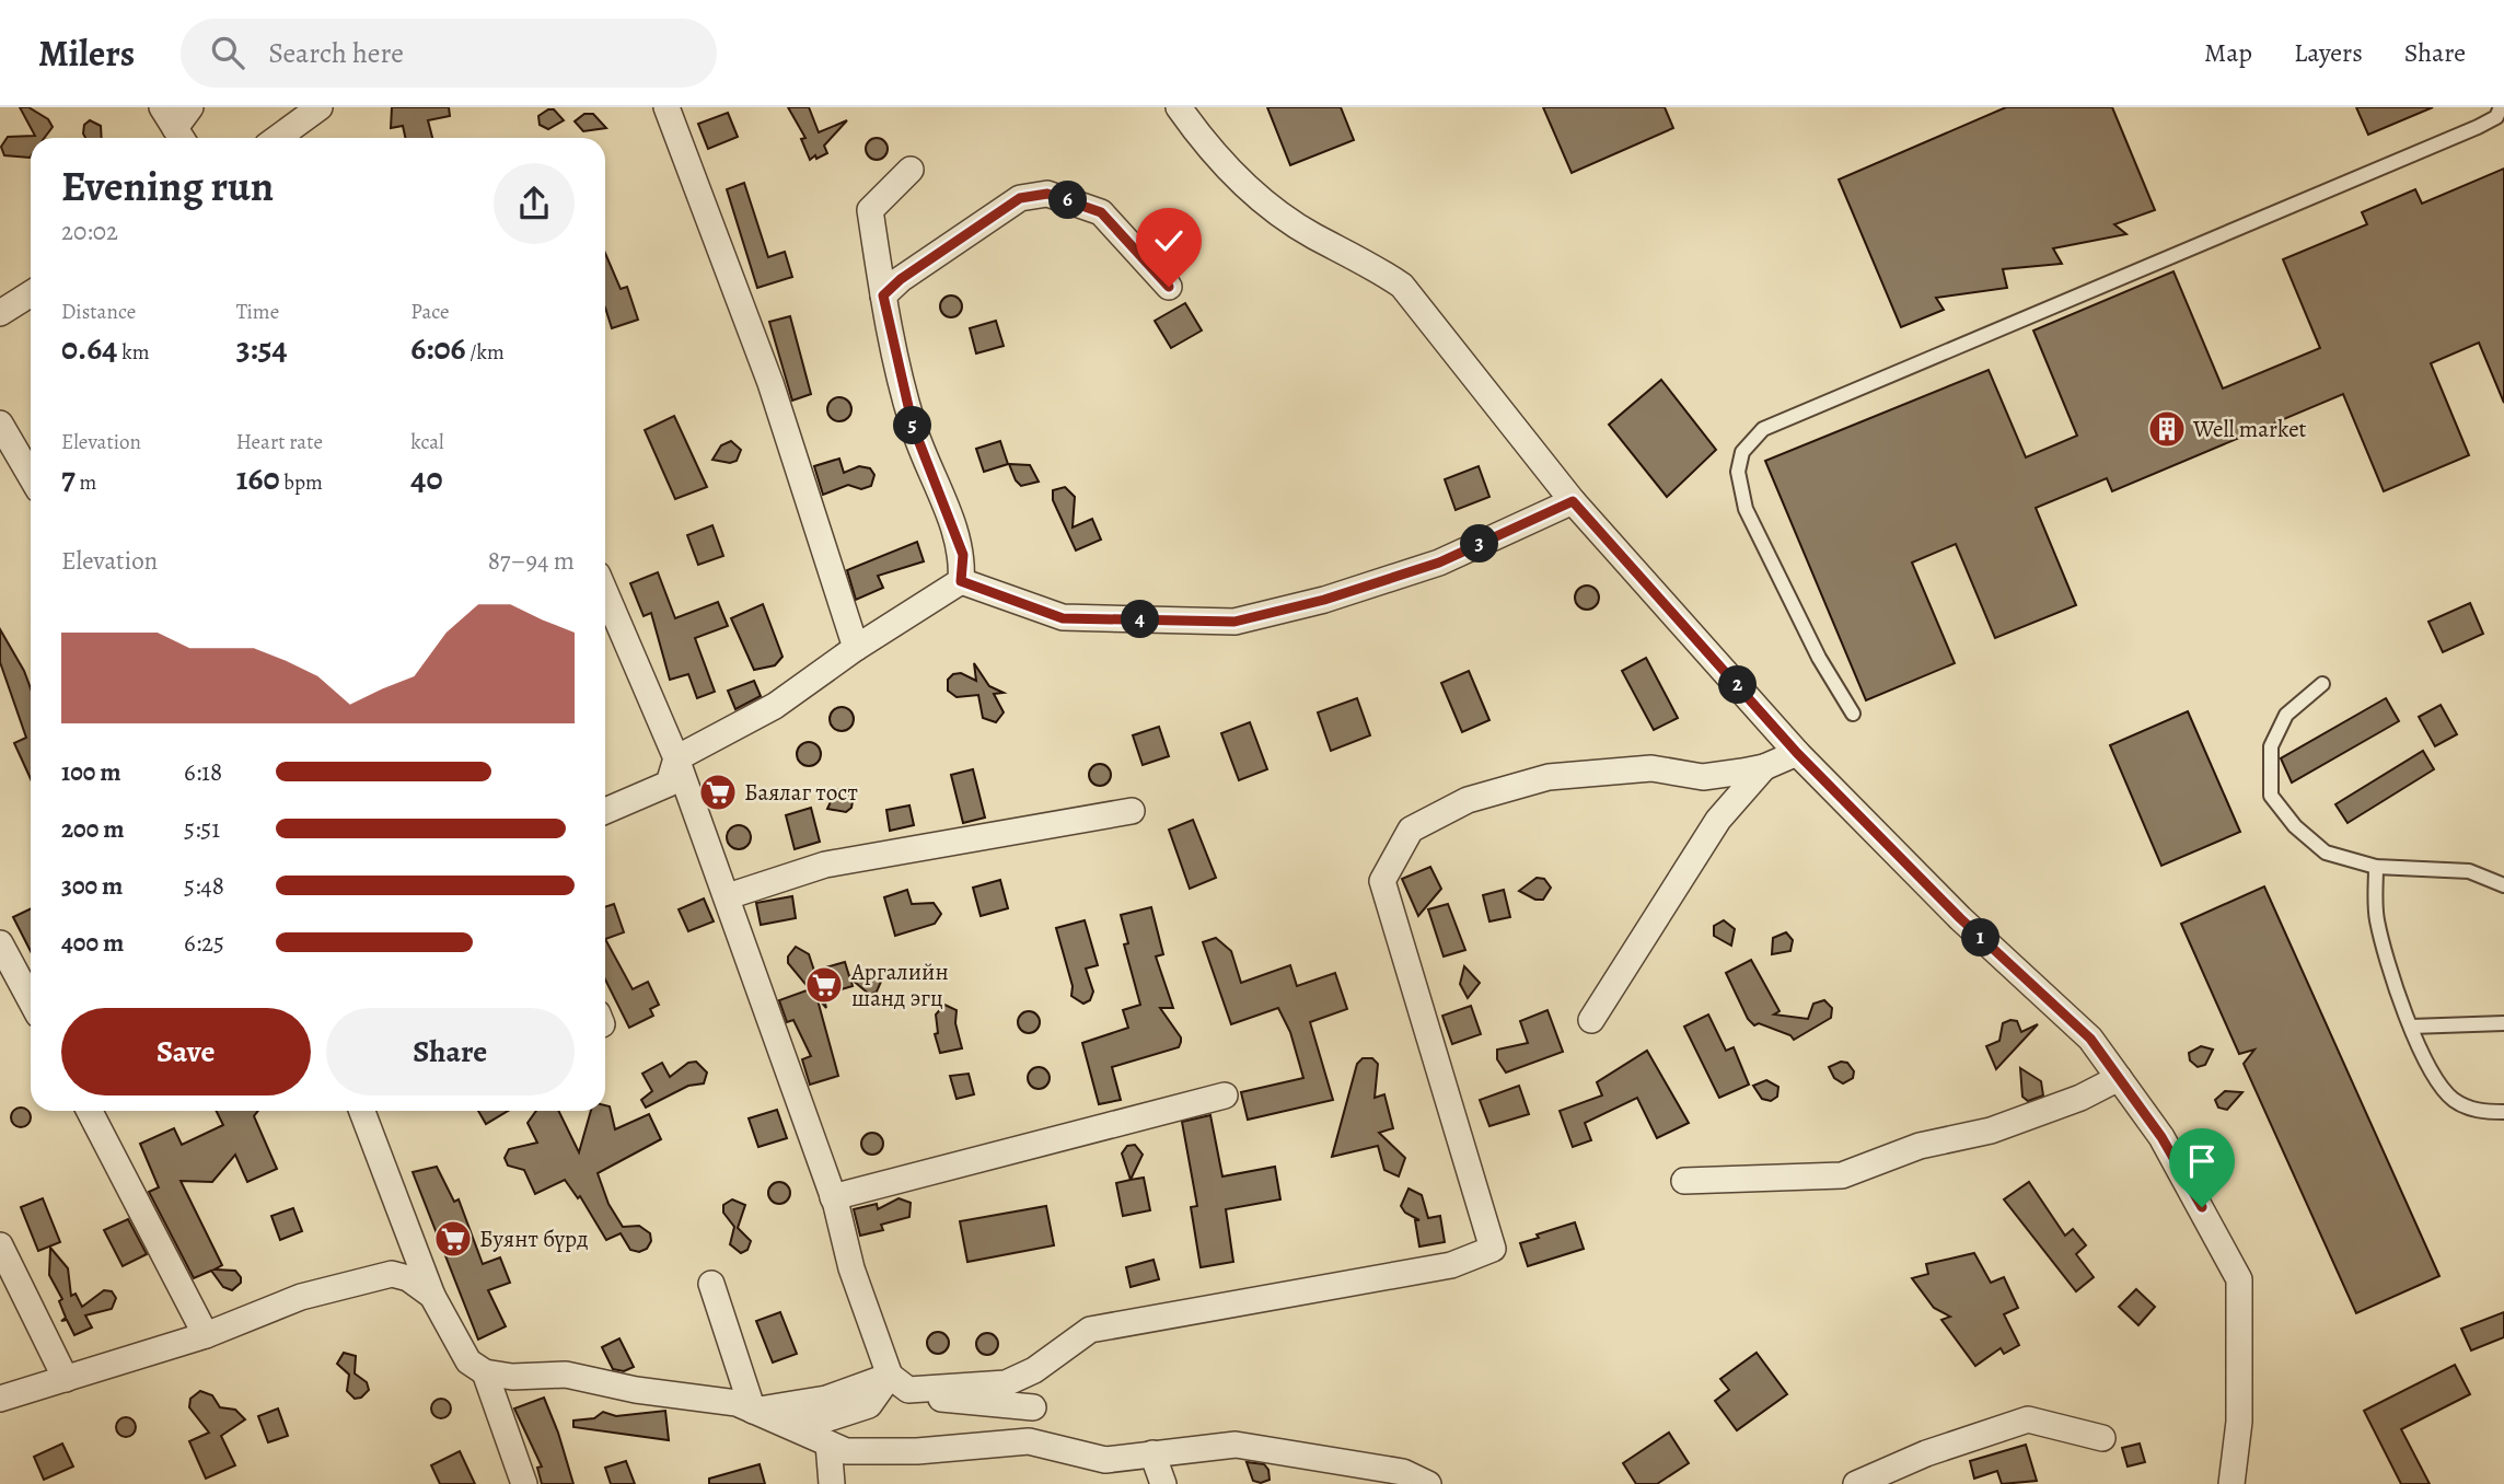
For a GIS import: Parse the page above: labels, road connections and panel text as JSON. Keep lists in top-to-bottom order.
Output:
{
  "places": {
    "building": ["Well market"],
    "supermarket": ["Баялаг тост", "Аргалийн шанд эгц", "Буянт бүрд"]
  },
  "page": {
    "header": "Milers",
    "search": "Search here",
    "nav": ["Map", "Layers", "Share"],
    "heading": ["Evening run", "20:02"],
    "pins": [
      "6",
      "5",
      "3",
      "4",
      "2",
      "1"
    ],
    "stats": [
      ["Distance", "0.64 km"],
      ["Time", "3:54"],
      ["Pace", "6:06 /km"],
      ["Elevation", "7 m"],
      ["Heart rate", "160 bpm"],
      ["kcal", "40"]
    ],
    "chart": ["Elevation", "87–94 m"],
    "list": [
      {
        "name": "100 m",
        "note": "6:18"
      },
      {
        "name": "200 m",
        "note": "5:51"
      },
      {
        "name": "300 m",
        "note": "5:48"
      },
      {
        "name": "400 m",
        "note": "6:25"
      }
    ],
    "buttons": ["Save", "Share"]
  }
}
